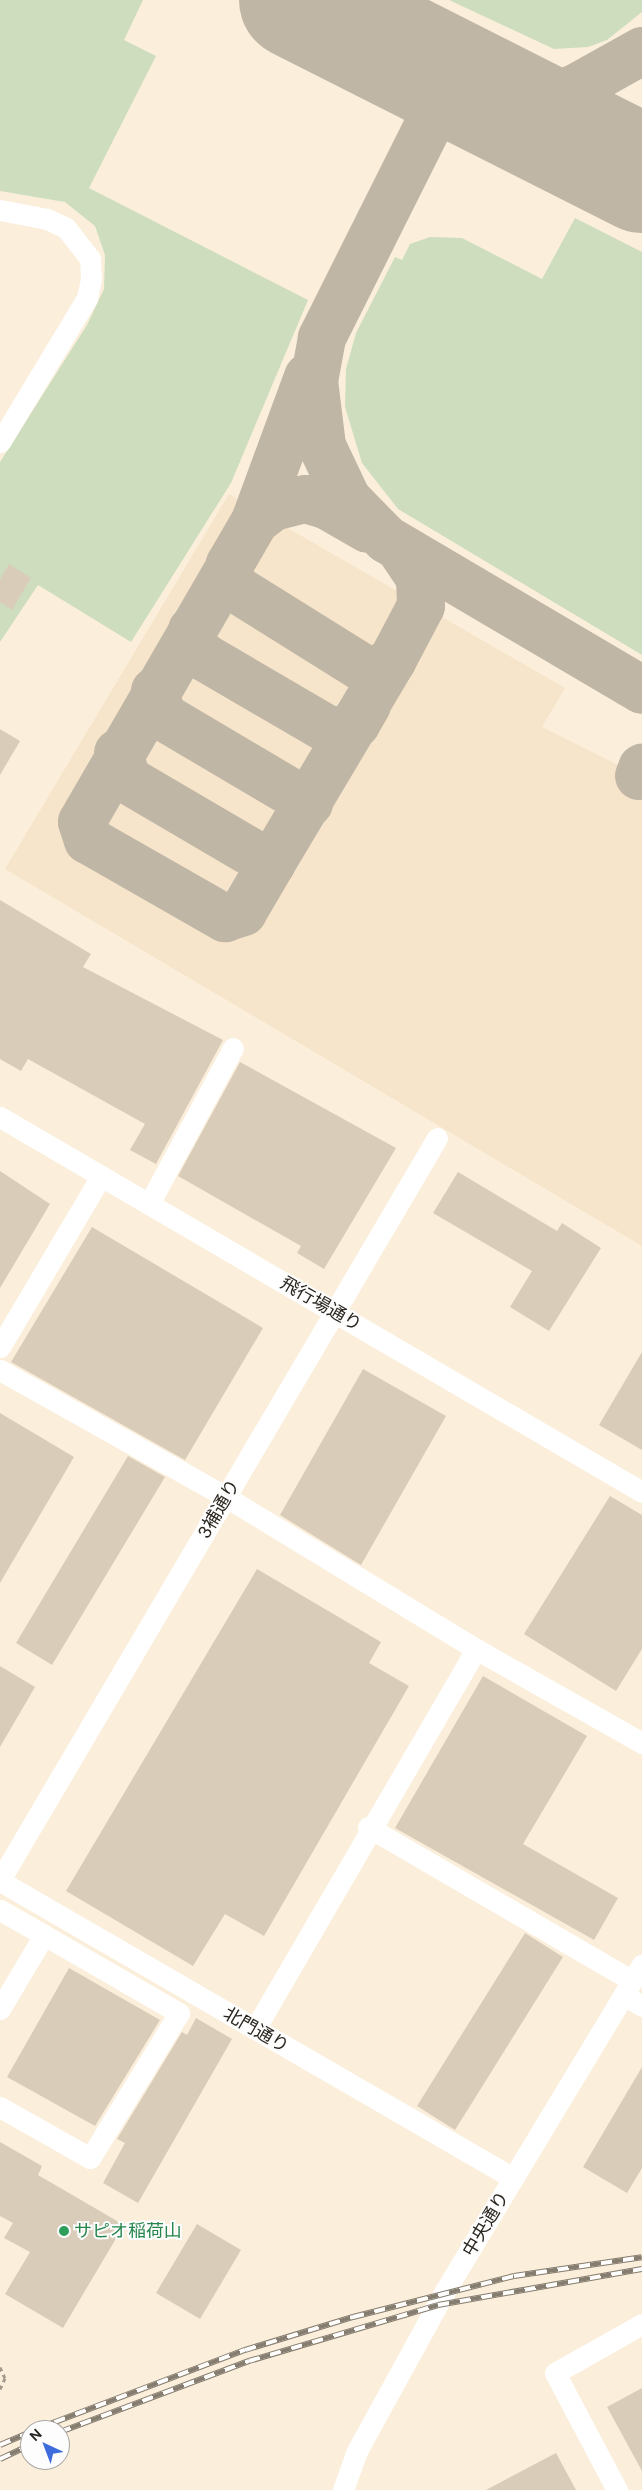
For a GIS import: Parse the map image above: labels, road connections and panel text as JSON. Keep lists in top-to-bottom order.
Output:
{
  "streets": {
    "lane": [
      "飛行場通り",
      "3補通り",
      "北門通り",
      "中央通り"
    ]
  },
  "crossings": [
    ["飛行場通り", "3補通り"],
    ["3補通り", "北門通り"],
    ["北門通り", "中央通り"]
  ],
  "places": ["サピオ稲荷山"],
  "north": "top left"
}
